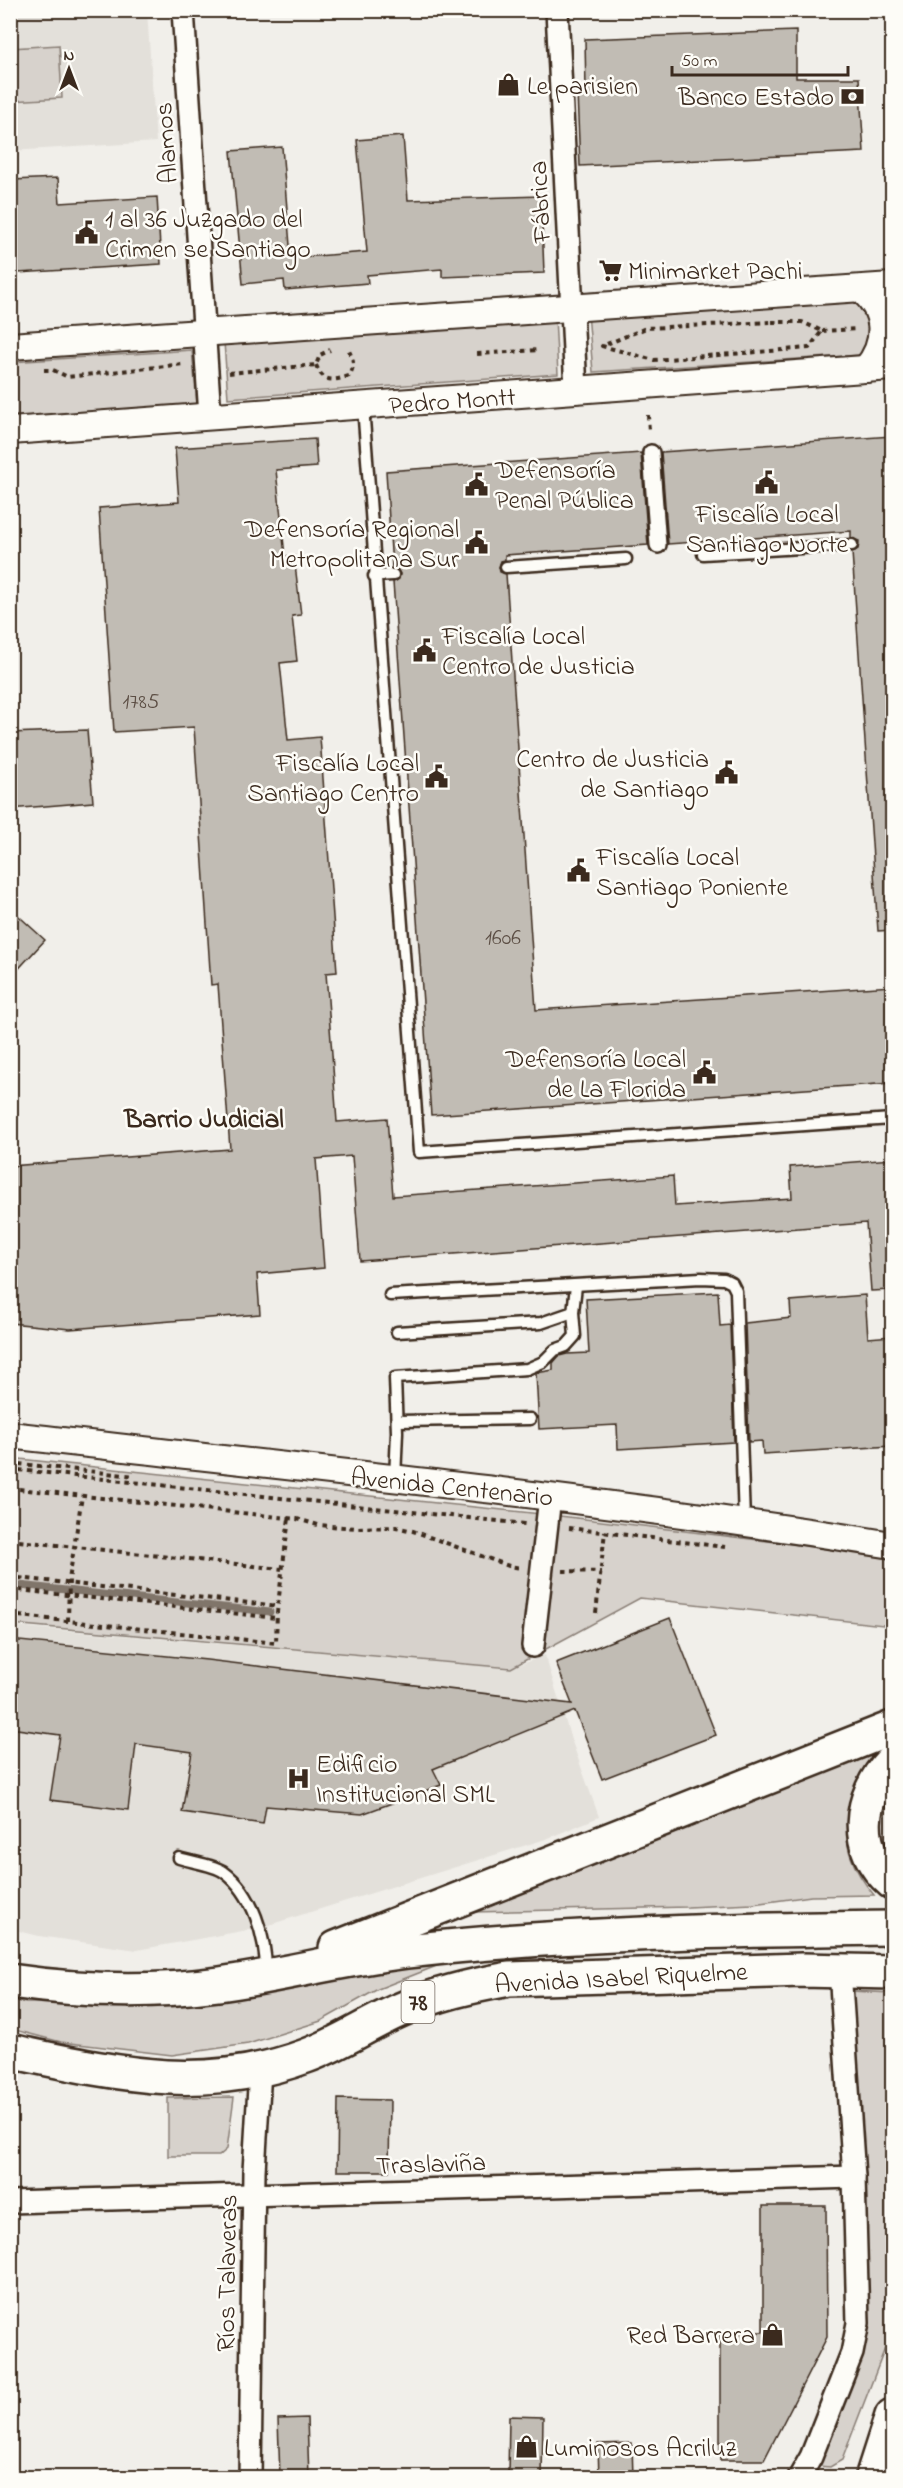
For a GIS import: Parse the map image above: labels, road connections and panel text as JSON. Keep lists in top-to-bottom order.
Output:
{
  "streets": {
    "main road": ["Avenida Isabel Riquelme", "78"],
    "street": [
      "Alamos",
      "Fábrica",
      "Pedro Montt",
      "Avenida Centenario",
      "Traslaviña",
      "Ríos Talaveras"
    ]
  },
  "crossings": [
    ["Alamos", "Pedro Montt"],
    ["Fábrica", "Pedro Montt"],
    ["Avenida Isabel Riquelme", "Ríos Talaveras"],
    ["Traslaviña", "Ríos Talaveras"]
  ],
  "districts": ["Barrio Judicial"],
  "places": {
    "shop": ["Le parisien", "Red Barrera", "Luminosos Acriluz"],
    "bank": ["Banco Estado"],
    "public building": [
      "1 al 36 Juzgado del Crimen se Santiago",
      "Fiscalía Local Santiago Norte",
      "Defensoría Penal Pública",
      "Defensoría Regional Metropolitana Sur",
      "Fiscalía Local Centro de Justicia",
      "Centro de Justicia de Santiago",
      "Fiscalía Local Santiago Centro",
      "Fiscalía Local Santiago Poniente",
      "Defensoría Local de La Florida"
    ],
    "supermarket": ["Minimarket Pachi"],
    "hospital": ["Edificio Institucional SML"]
  },
  "house_numbers": ["1785", "1606"],
  "scale_bar": "50 m",
  "north": "top"
}
